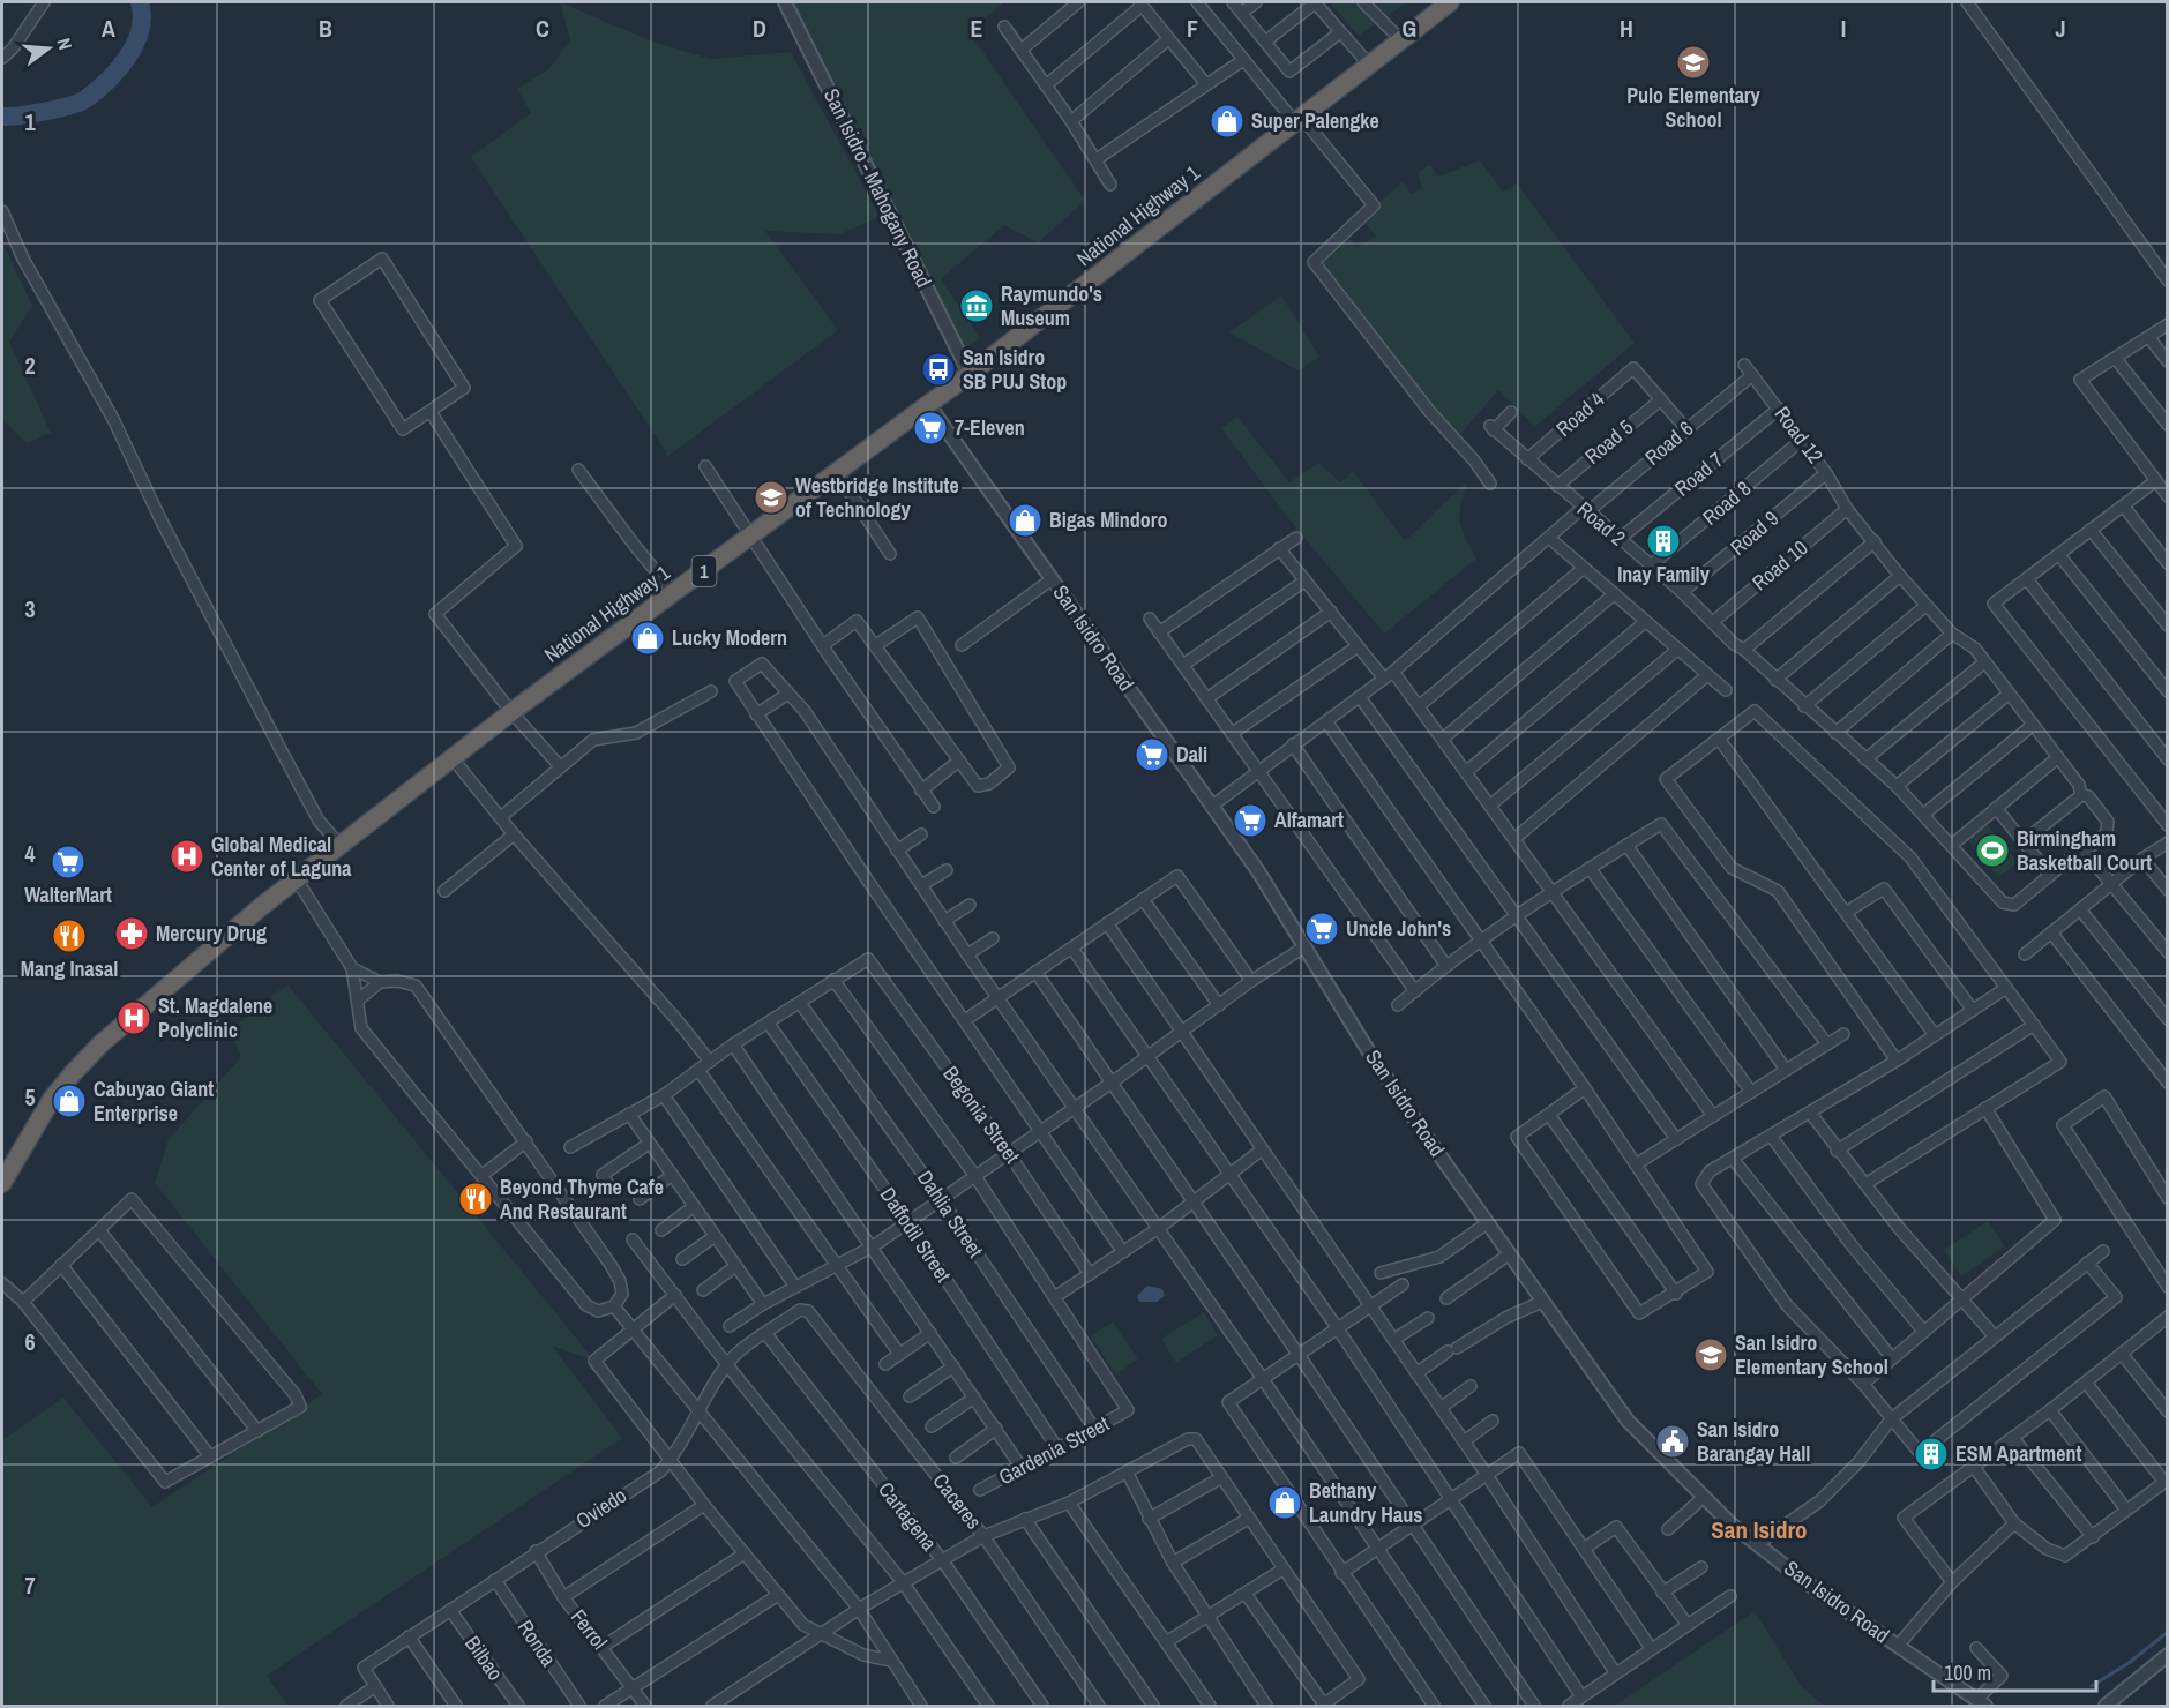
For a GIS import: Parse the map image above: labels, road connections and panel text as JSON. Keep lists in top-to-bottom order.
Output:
{
  "streets": {
    "highway": ["National Highway 1", "1"],
    "street": [
      "San Isidro - Mahogany Road",
      "Road 4",
      "Road 12",
      "Road 5",
      "Road 6",
      "Road 7",
      "Road 8",
      "Road 2",
      "Road 9",
      "Road 10",
      "San Isidro Road",
      "Begonia Street",
      "Dahlia Street",
      "Daffodil Street",
      "Gardenia Street",
      "Caceres",
      "Oviedo",
      "Cartagena",
      "Ferrol",
      "Ronda",
      "Bilbao"
    ]
  },
  "crossings": [
    ["San Isidro - Mahogany Road", "National Highway 1"],
    ["National Highway 1", "San Isidro Road"],
    ["Road 4", "Road 5"],
    ["Road 4", "Road 2"],
    ["Road 12", "Road 6"],
    ["Road 12", "Road 7"],
    ["Road 12", "Road 8"],
    ["Road 12", "Road 9"],
    ["Road 12", "Road 10"],
    ["Road 5", "Road 2"],
    ["Road 6", "Road 2"],
    ["Road 6", "San Isidro Road"],
    ["Road 7", "Road 2"],
    ["Road 8", "Road 2"],
    ["Road 2", "Road 9"],
    ["Road 2", "Road 10"],
    ["Dahlia Street", "Gardenia Street"],
    ["Daffodil Street", "Gardenia Street"],
    ["Caceres", "Oviedo"],
    ["Oviedo", "Cartagena"],
    ["Oviedo", "Ferrol"],
    ["Oviedo", "Ronda"],
    ["Oviedo", "Bilbao"]
  ],
  "districts": ["San Isidro"],
  "places": {
    "school or university": ["Pulo Elementary School", "Westbridge Institute of Technology", "San Isidro Elementary School"],
    "shop": [
      "Super Palengke",
      "Bigas Mindoro",
      "Lucky Modern",
      "Cabuyao Giant Enterprise",
      "Bethany Laundry Haus"
    ],
    "museum": ["Raymundo's Museum"],
    "bus stop": ["San Isidro SB PUJ Stop"],
    "supermarket": [
      "7-Eleven",
      "Dali",
      "Alfamart",
      "WalterMart",
      "Uncle John's"
    ],
    "building": ["Inay Family", "ESM Apartment"],
    "sports": ["Birmingham Basketball Court"],
    "hospital": ["Global Medical Center of Laguna", "St. Magdalene Polyclinic"],
    "pharmacy": ["Mercury Drug"],
    "restaurant": ["Mang Inasal", "Beyond Thyme Cafe And Restaurant"],
    "public building": ["San Isidro Barangay Hall"]
  },
  "scale_bar": "100 m",
  "north": "right",
  "grid": {
    "columns": [
      "A",
      "B",
      "C",
      "D",
      "E",
      "F",
      "G",
      "H",
      "I",
      "J"
    ],
    "rows": [
      "1",
      "2",
      "3",
      "4",
      "5",
      "6",
      "7"
    ]
  }
}
